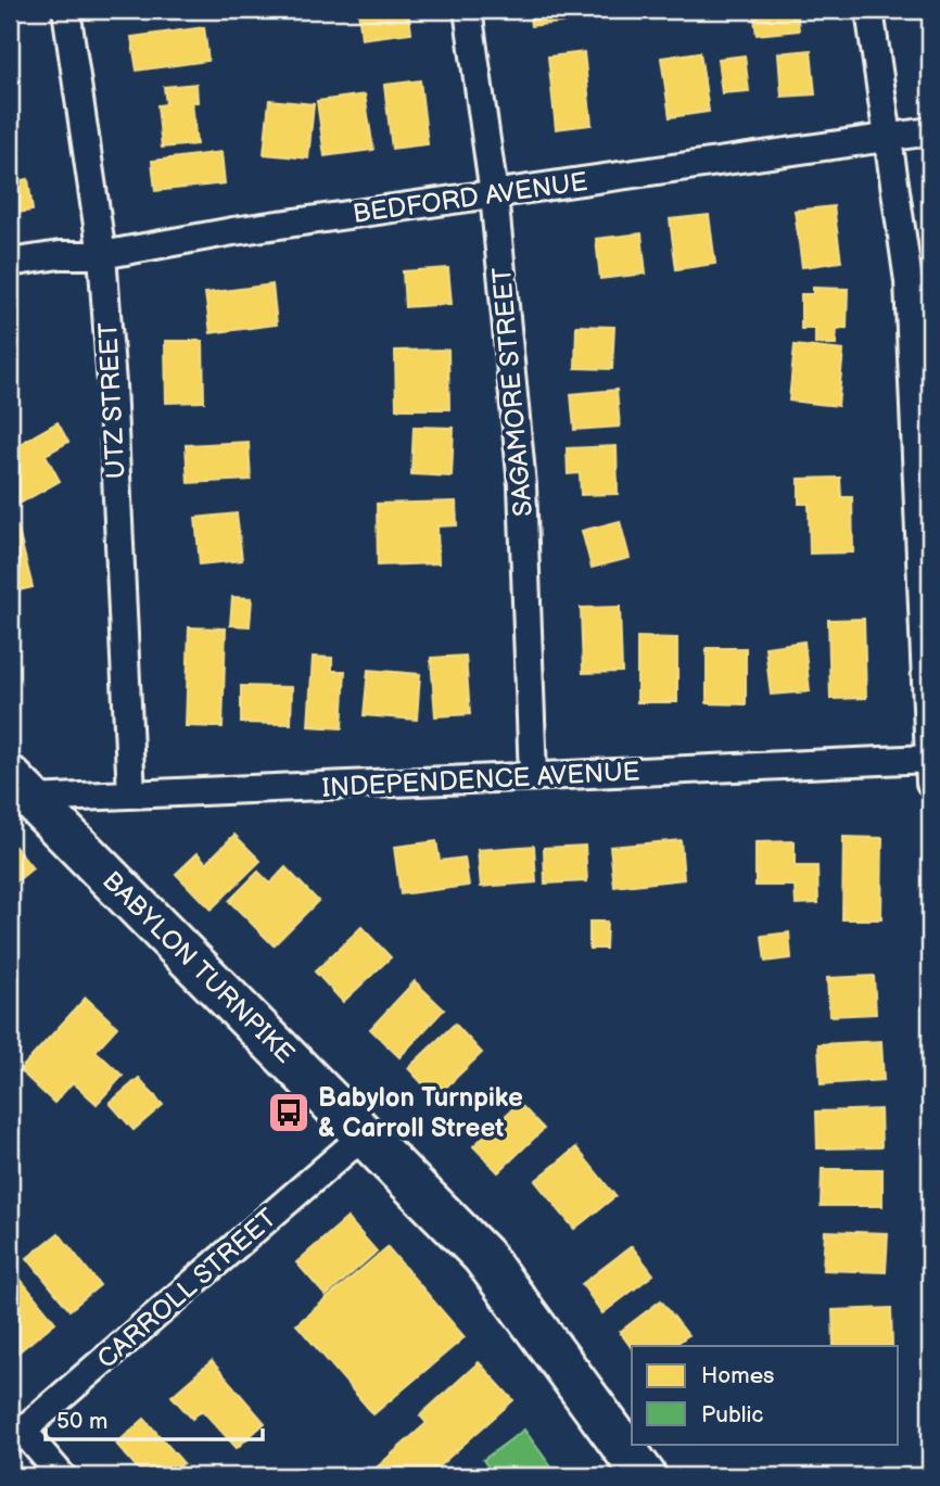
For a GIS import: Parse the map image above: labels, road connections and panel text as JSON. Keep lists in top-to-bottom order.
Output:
{
  "streets": {
    "main road": ["BABYLON TURNPIKE"],
    "street": [
      "BEDFORD AVENUE",
      "SAGAMORE STREET",
      "UTZ STREET",
      "INDEPENDENCE AVENUE",
      "CARROLL STREET"
    ]
  },
  "crossings": [
    ["BEDFORD AVENUE", "SAGAMORE STREET"],
    ["BEDFORD AVENUE", "UTZ STREET"],
    ["SAGAMORE STREET", "INDEPENDENCE AVENUE"],
    ["UTZ STREET", "INDEPENDENCE AVENUE"],
    ["INDEPENDENCE AVENUE", "BABYLON TURNPIKE"],
    ["BABYLON TURNPIKE", "CARROLL STREET"]
  ],
  "places": {
    "bus stop": ["Babylon Turnpike & Carroll Street"]
  },
  "legend": ["Homes", "Public"],
  "scale_bar": "50 m"
}
